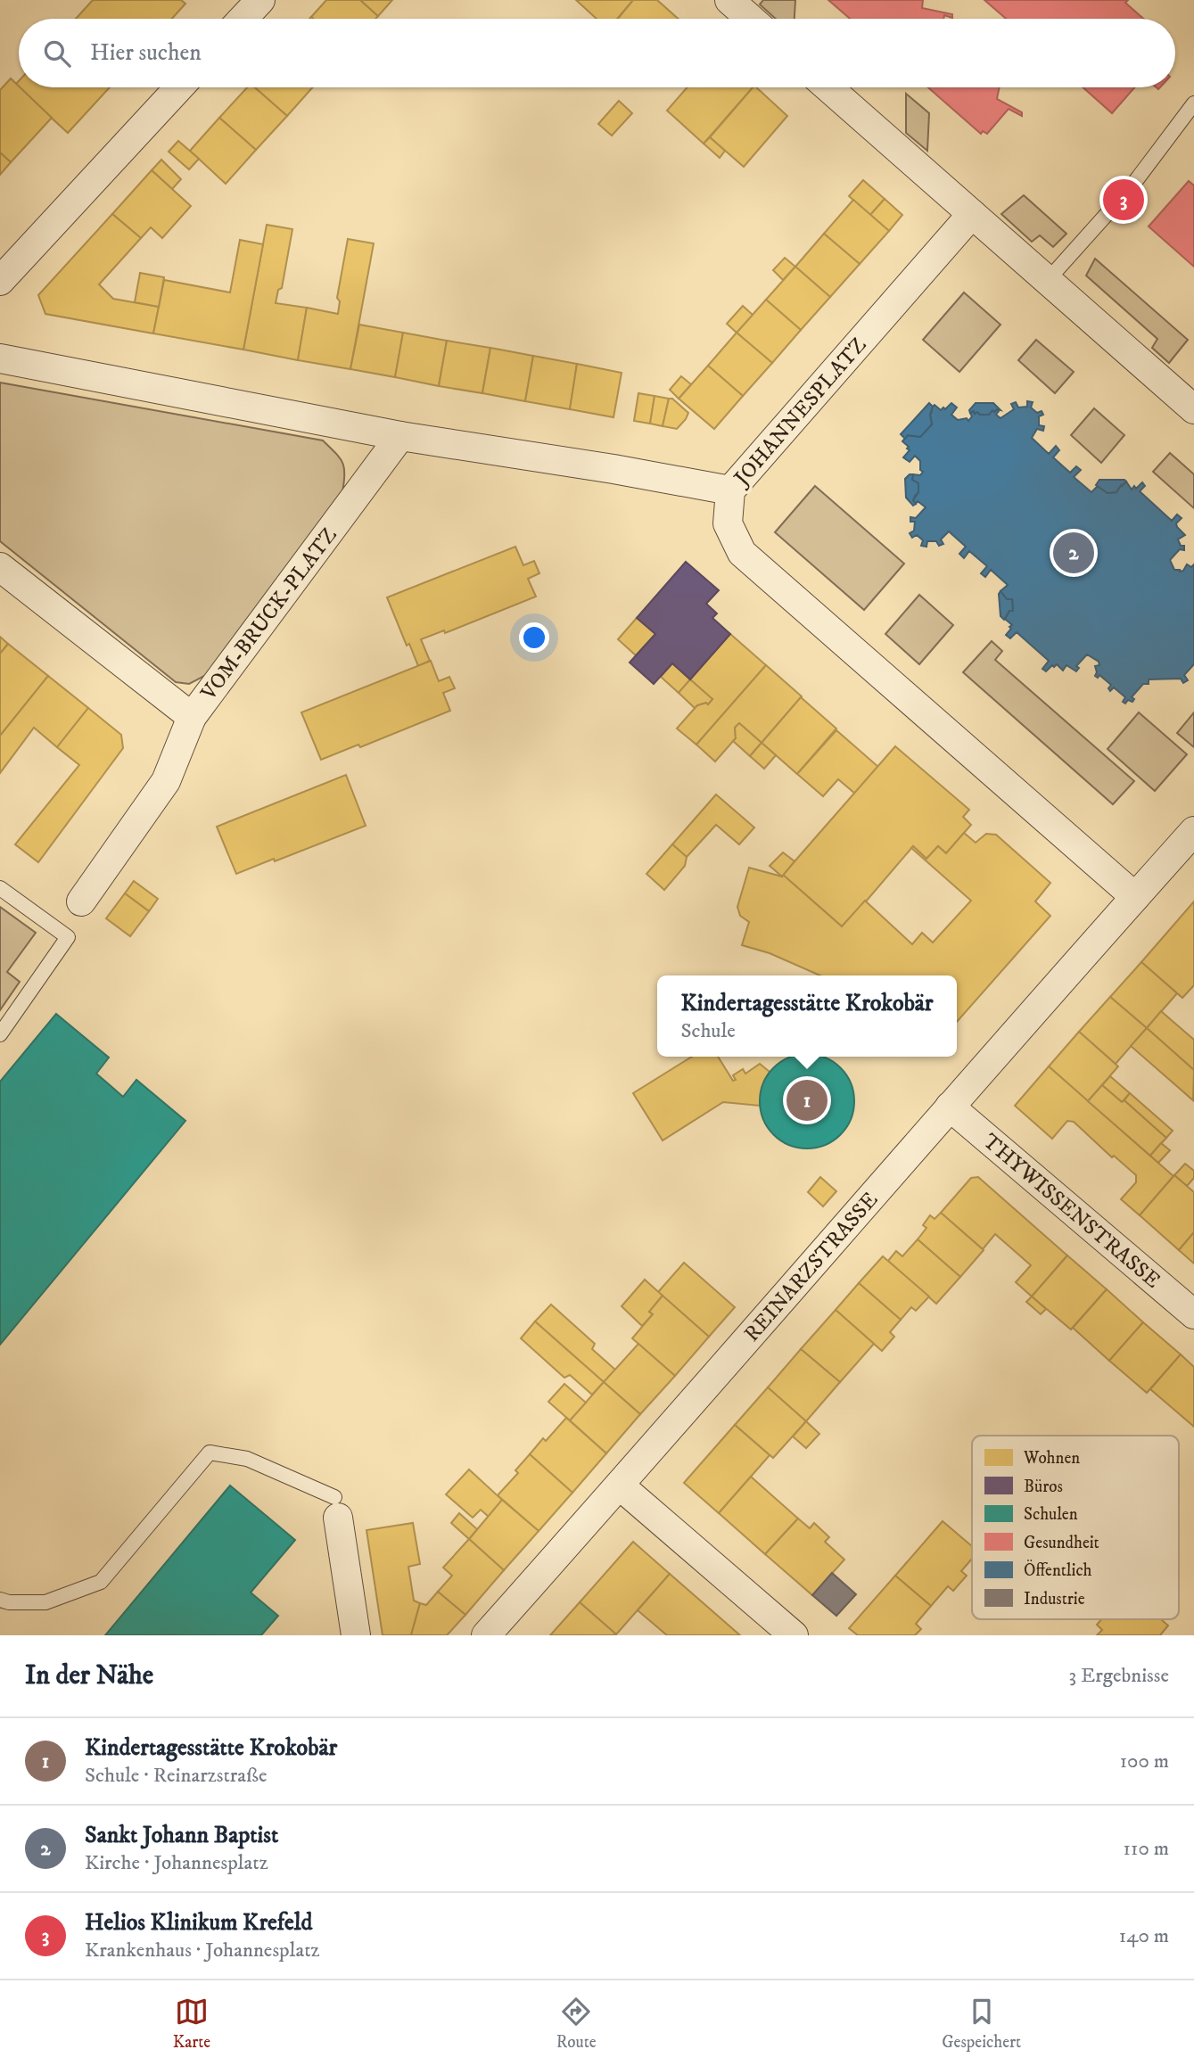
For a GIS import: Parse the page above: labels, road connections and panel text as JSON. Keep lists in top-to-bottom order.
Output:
{
  "streets": {
    "street": [
      "JOHANNESPLATZ",
      "VOM-BRUCK-PLATZ",
      "THYWISSENSTRASSE",
      "REINARZSTRASSE"
    ]
  },
  "crossings": [
    ["JOHANNESPLATZ", "REINARZSTRASSE"],
    ["THYWISSENSTRASSE", "REINARZSTRASSE"]
  ],
  "legend": [
    "Wohnen",
    "Büros",
    "Schulen",
    "Gesundheit",
    "Öffentlich",
    "Industrie"
  ],
  "page": {
    "search": "Hier suchen",
    "pins": ["3", "2", "1"],
    "popup": ["Kindertagesstätte Krokobär", "Schule"],
    "heading": ["In der Nähe", "3 Ergebnisse"],
    "list": [
      {
        "mark": "1",
        "name": "Kindertagesstätte Krokobär",
        "note": "Schule · Reinarzstraße",
        "value": "100 m"
      },
      {
        "mark": "2",
        "name": "Sankt Johann Baptist",
        "note": "Kirche · Johannesplatz",
        "value": "110 m"
      },
      {
        "mark": "3",
        "name": "Helios Klinikum Krefeld",
        "note": "Krankenhaus · Johannesplatz",
        "value": "140 m"
      }
    ],
    "nav": ["Karte", "Route", "Gespeichert"]
  }
}
